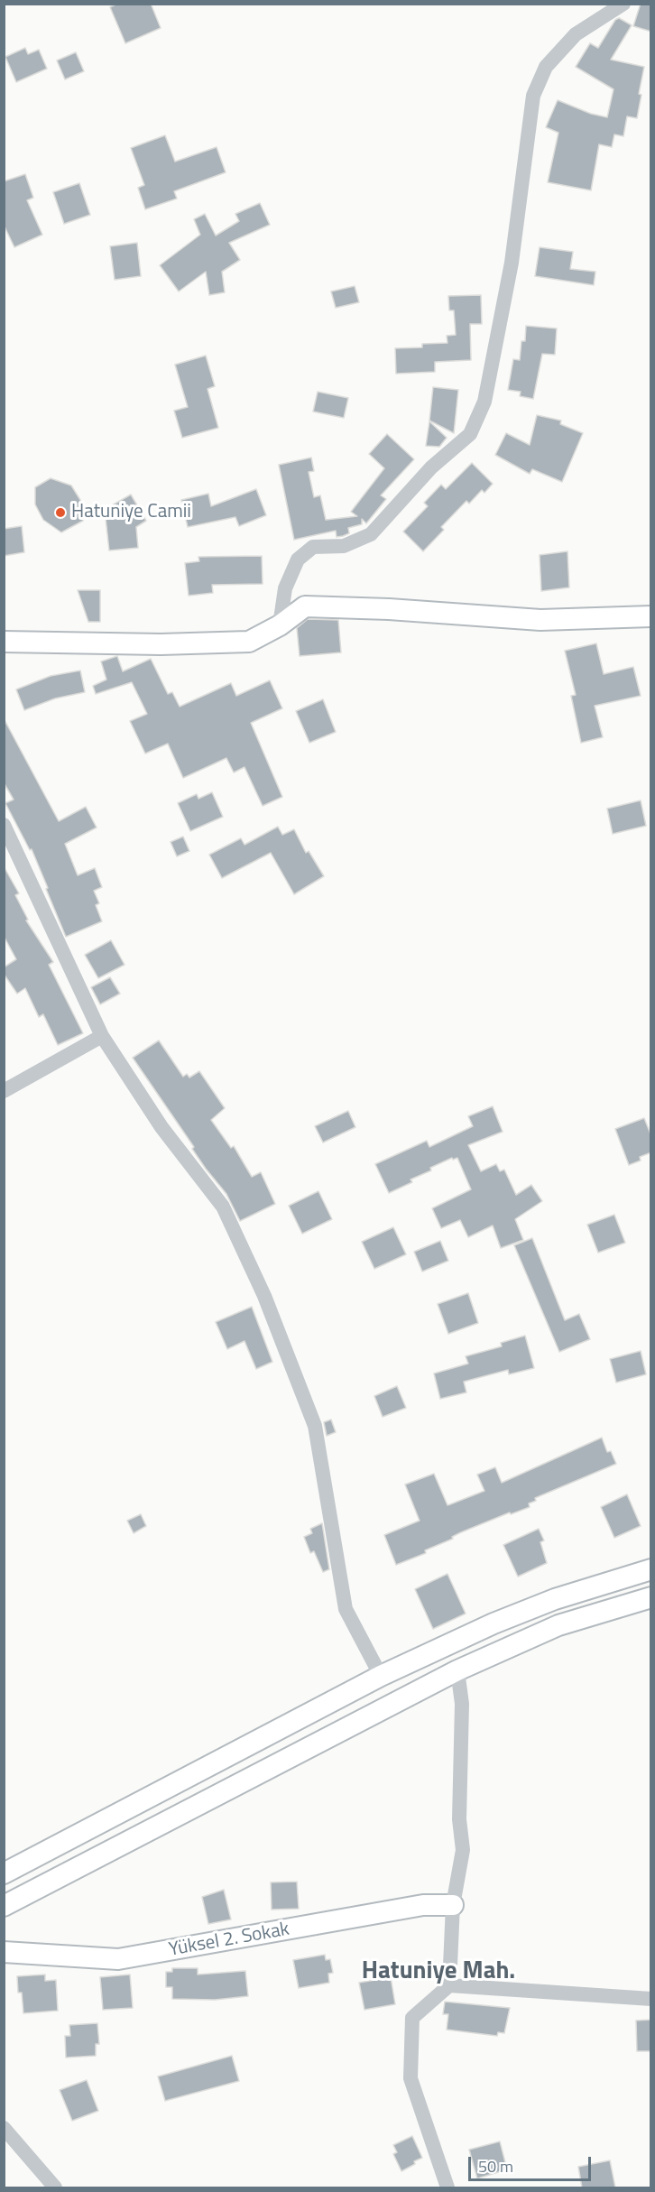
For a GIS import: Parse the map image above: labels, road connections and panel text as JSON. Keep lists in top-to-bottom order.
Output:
{
  "streets": {
    "street": ["Yüksel 2. Sokak"]
  },
  "districts": ["Hatuniye Mah."],
  "places": ["Hatuniye Camii"],
  "scale_bar": "50 m"
}
